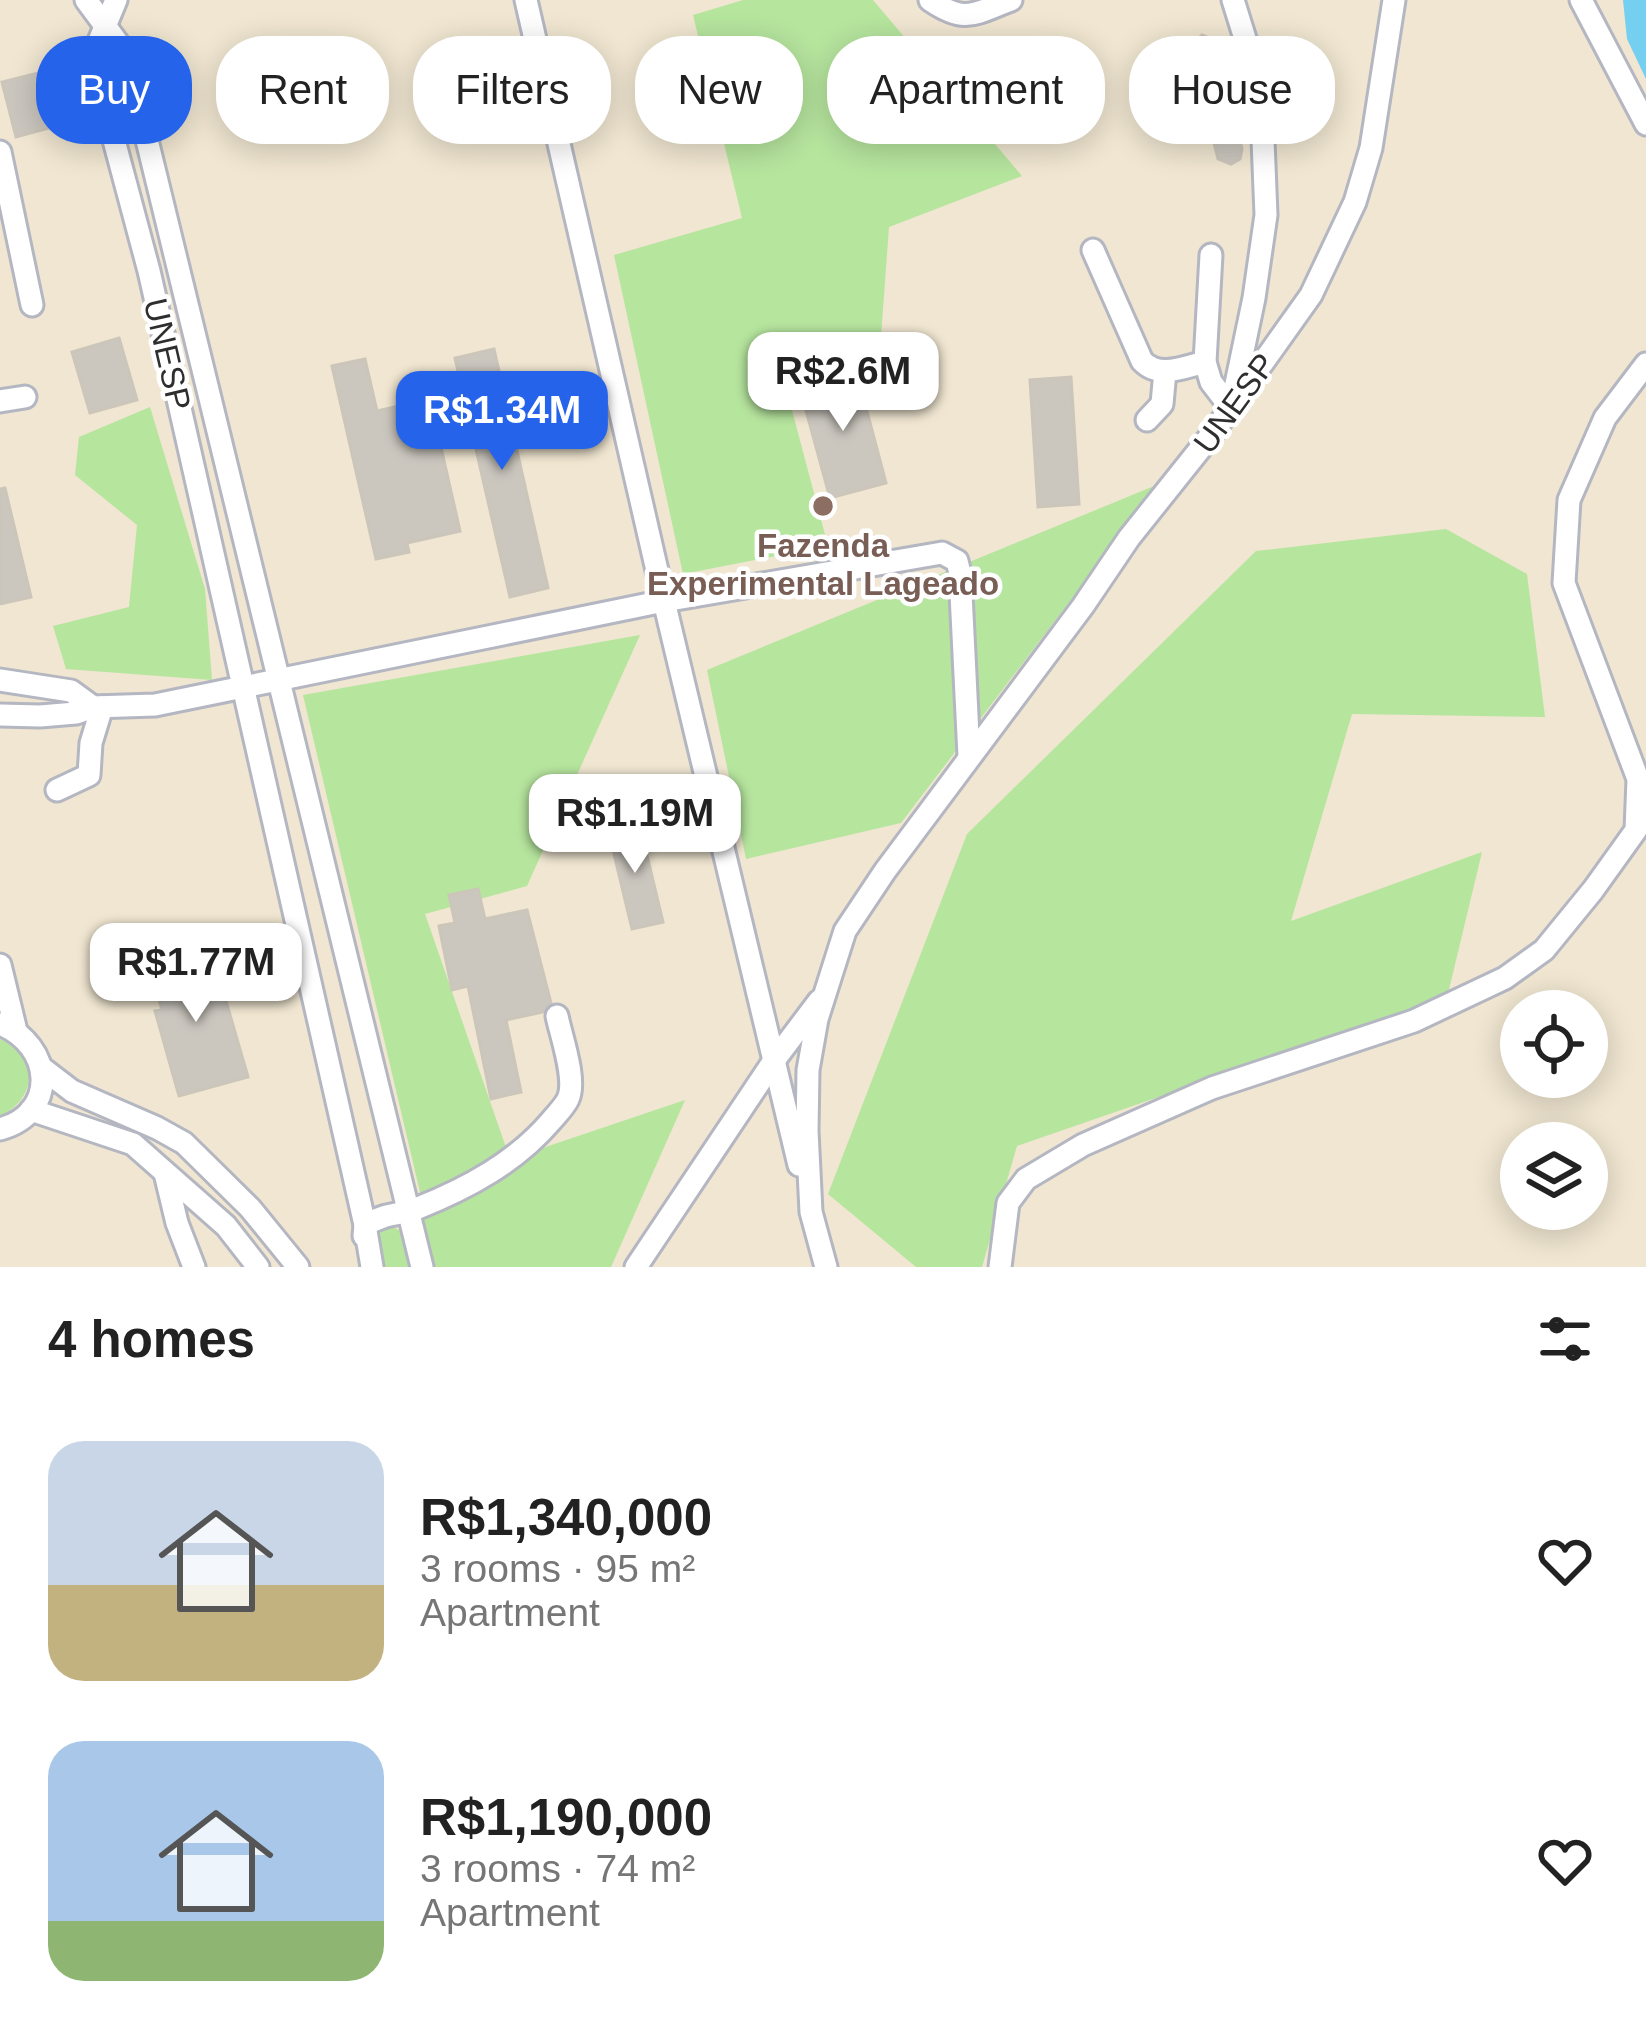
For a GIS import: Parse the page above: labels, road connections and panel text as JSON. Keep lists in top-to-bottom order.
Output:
{
  "streets": {
    "street": ["UNESP"]
  },
  "places": ["Fazenda Experimental Lageado"],
  "page": {
    "chip": [
      "Buy",
      "Rent",
      "Filters",
      "New",
      "Apartment",
      "House"
    ],
    "price": [
      "R$2.6M",
      "R$1.34M",
      "R$1.19M",
      "R$1.77M"
    ],
    "heading": "4 homes",
    "list": [
      {
        "name": "R$1,340,000",
        "note": "3 rooms · 95 m² · Apartment"
      },
      {
        "name": "R$1,190,000",
        "note": "3 rooms · 74 m² · Apartment"
      }
    ]
  }
}
